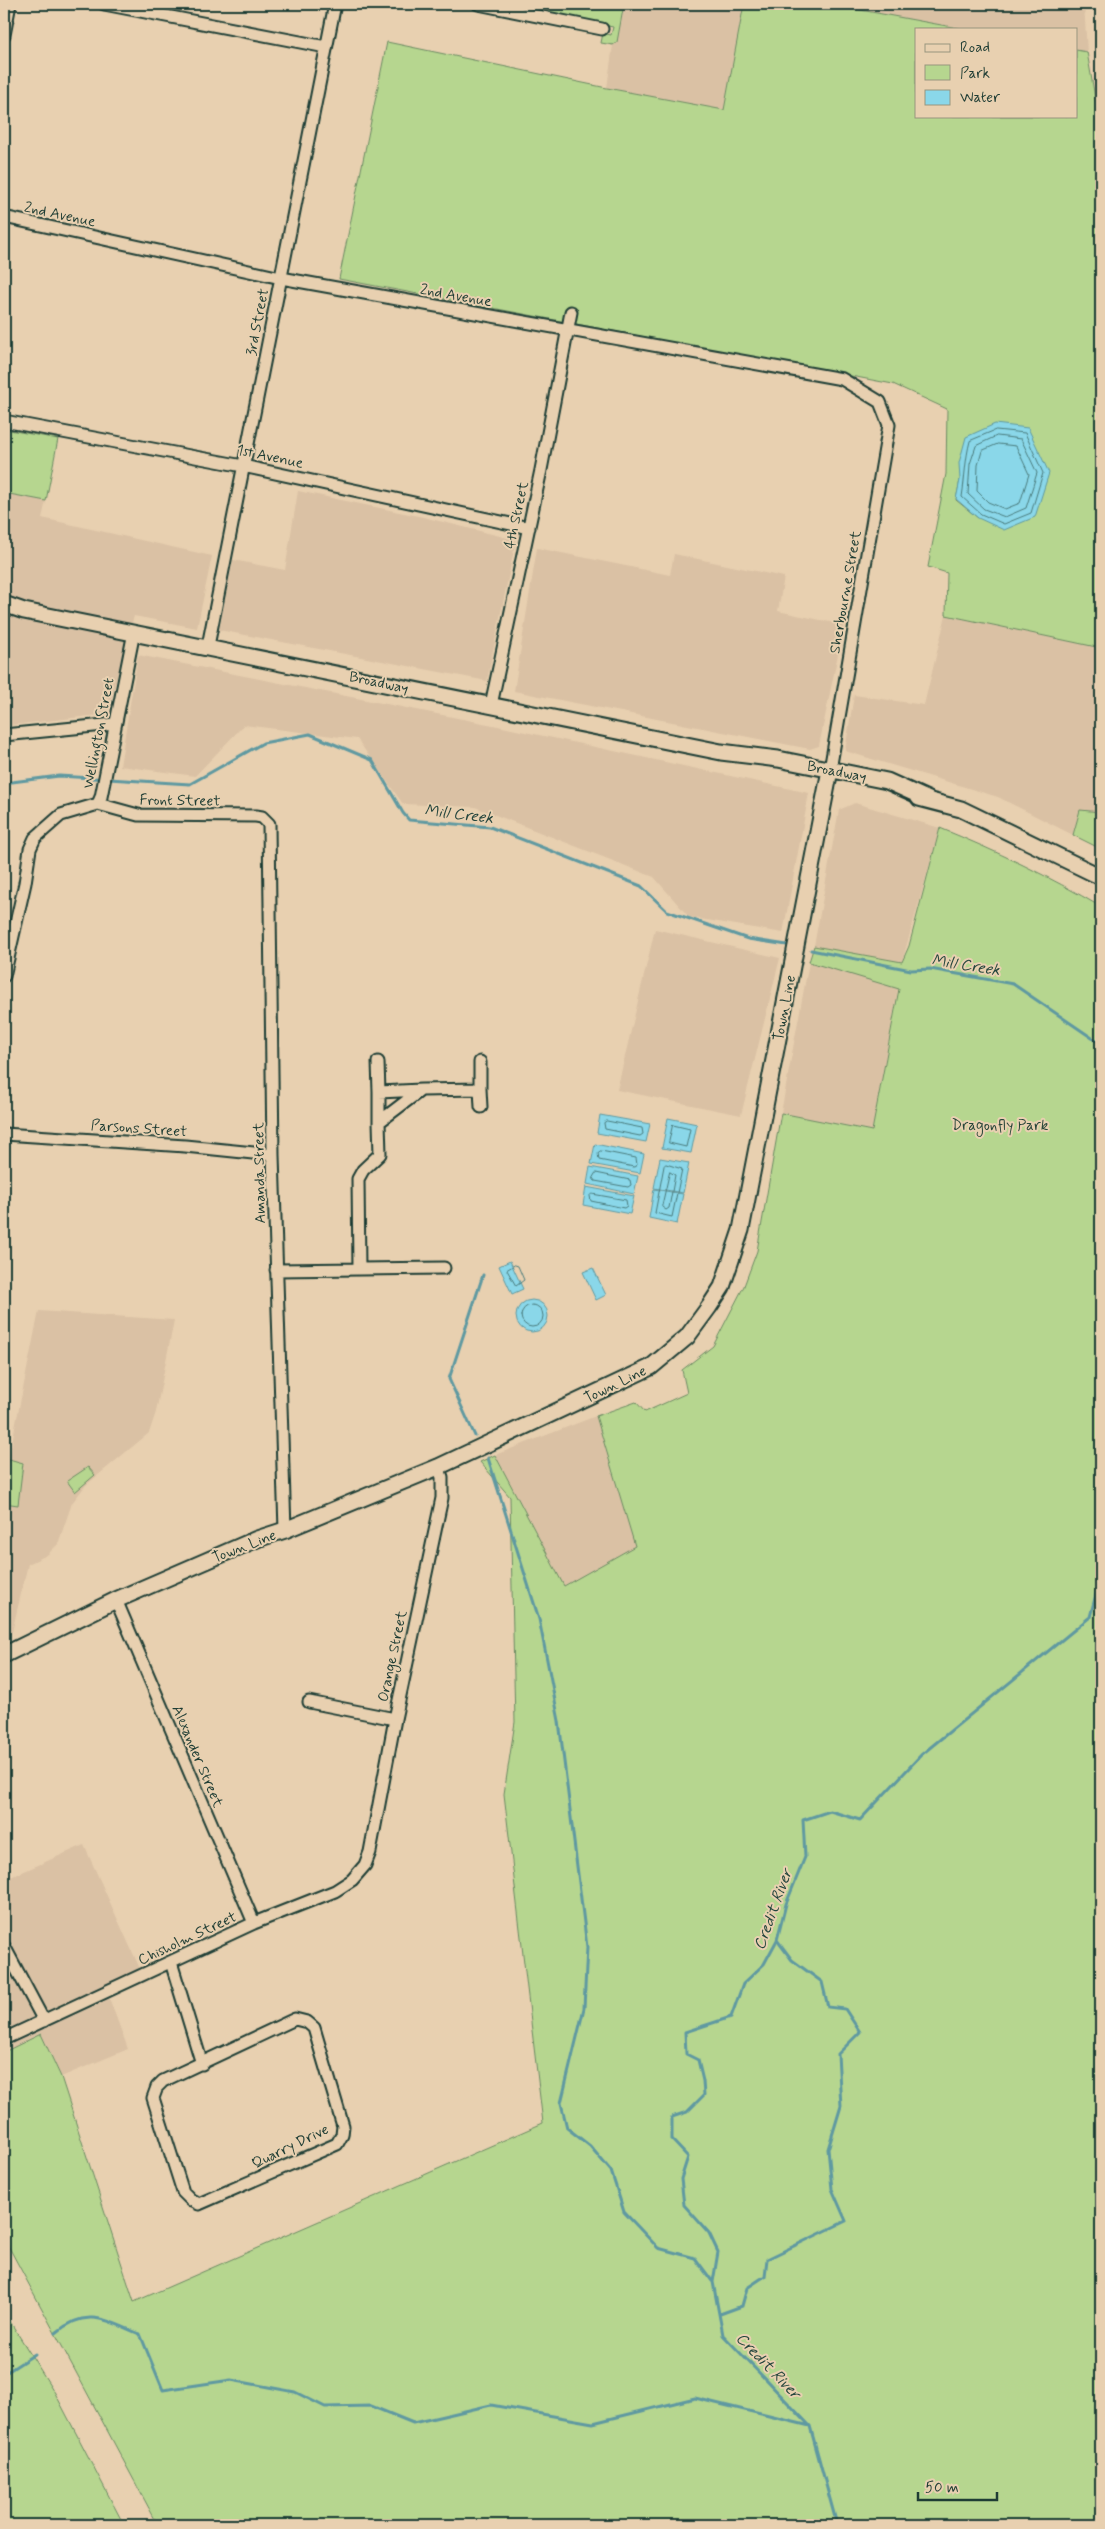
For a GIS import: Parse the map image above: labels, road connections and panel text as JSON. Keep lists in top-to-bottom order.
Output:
{
  "streets": {
    "main road": ["Broadway", "Town Line"],
    "street": [
      "2nd Avenue",
      "3rd Street",
      "1st Avenue",
      "4th Street",
      "Sherbourne Street",
      "Wellington Street",
      "Front Street",
      "Parsons Street",
      "Amanda Street",
      "Orange Street",
      "Alexander Street",
      "Chisholm Street",
      "Quarry Drive"
    ]
  },
  "crossings": [
    ["2nd Avenue", "3rd Street"],
    ["2nd Avenue", "4th Street"],
    ["2nd Avenue", "Sherbourne Street"],
    ["3rd Street", "1st Avenue"],
    ["3rd Street", "Broadway"],
    ["1st Avenue", "4th Street"],
    ["4th Street", "Broadway"],
    ["Sherbourne Street", "Broadway"],
    ["Sherbourne Street", "Town Line"],
    ["Broadway", "Wellington Street"],
    ["Broadway", "Town Line"],
    ["Wellington Street", "Front Street"],
    ["Front Street", "Amanda Street"],
    ["Town Line", "Amanda Street"],
    ["Town Line", "Orange Street"],
    ["Town Line", "Alexander Street"],
    ["Parsons Street", "Amanda Street"],
    ["Orange Street", "Chisholm Street"],
    ["Alexander Street", "Chisholm Street"]
  ],
  "water": ["Mill Creek", "Credit River"],
  "parks": ["Dragonfly Park"],
  "legend": ["Road", "Park", "Water"],
  "scale_bar": "50 m"
}
